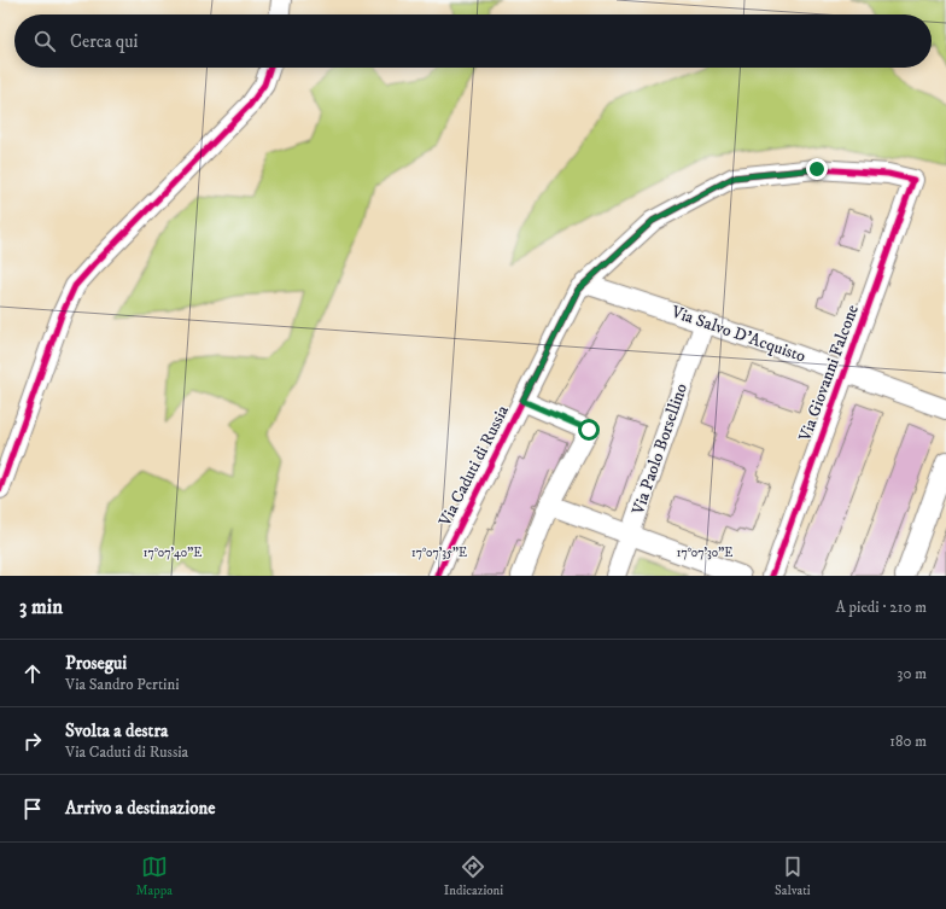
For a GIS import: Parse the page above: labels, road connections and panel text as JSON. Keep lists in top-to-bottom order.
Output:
{
  "streets": {
    "street": [
      "Via Salvo D'Acquisto",
      "Via Giovanni Falcone",
      "Via Paolo Borsellino",
      "Via Caduti di Russia"
    ]
  },
  "crossings": [
    ["Via Salvo D'Acquisto", "Via Giovanni Falcone"],
    ["Via Salvo D'Acquisto", "Via Paolo Borsellino"],
    ["Via Salvo D'Acquisto", "Via Caduti di Russia"],
    ["Via Giovanni Falcone", "Via Caduti di Russia"]
  ],
  "page": {
    "search": "Cerca qui",
    "heading": ["3 min", "A piedi · 210 m"],
    "list": [
      ["Prosegui", "Via Sandro Pertini", "30 m"],
      ["Svolta a destra", "Via Caduti di Russia", "180 m"],
      "Arrivo a destinazione"
    ],
    "nav": ["Mappa", "Indicazioni", "Salvati"]
  },
  "coordinates": ["17°07'40\"E", "17°07'35\"E", "17°07'30\"E"]
}
